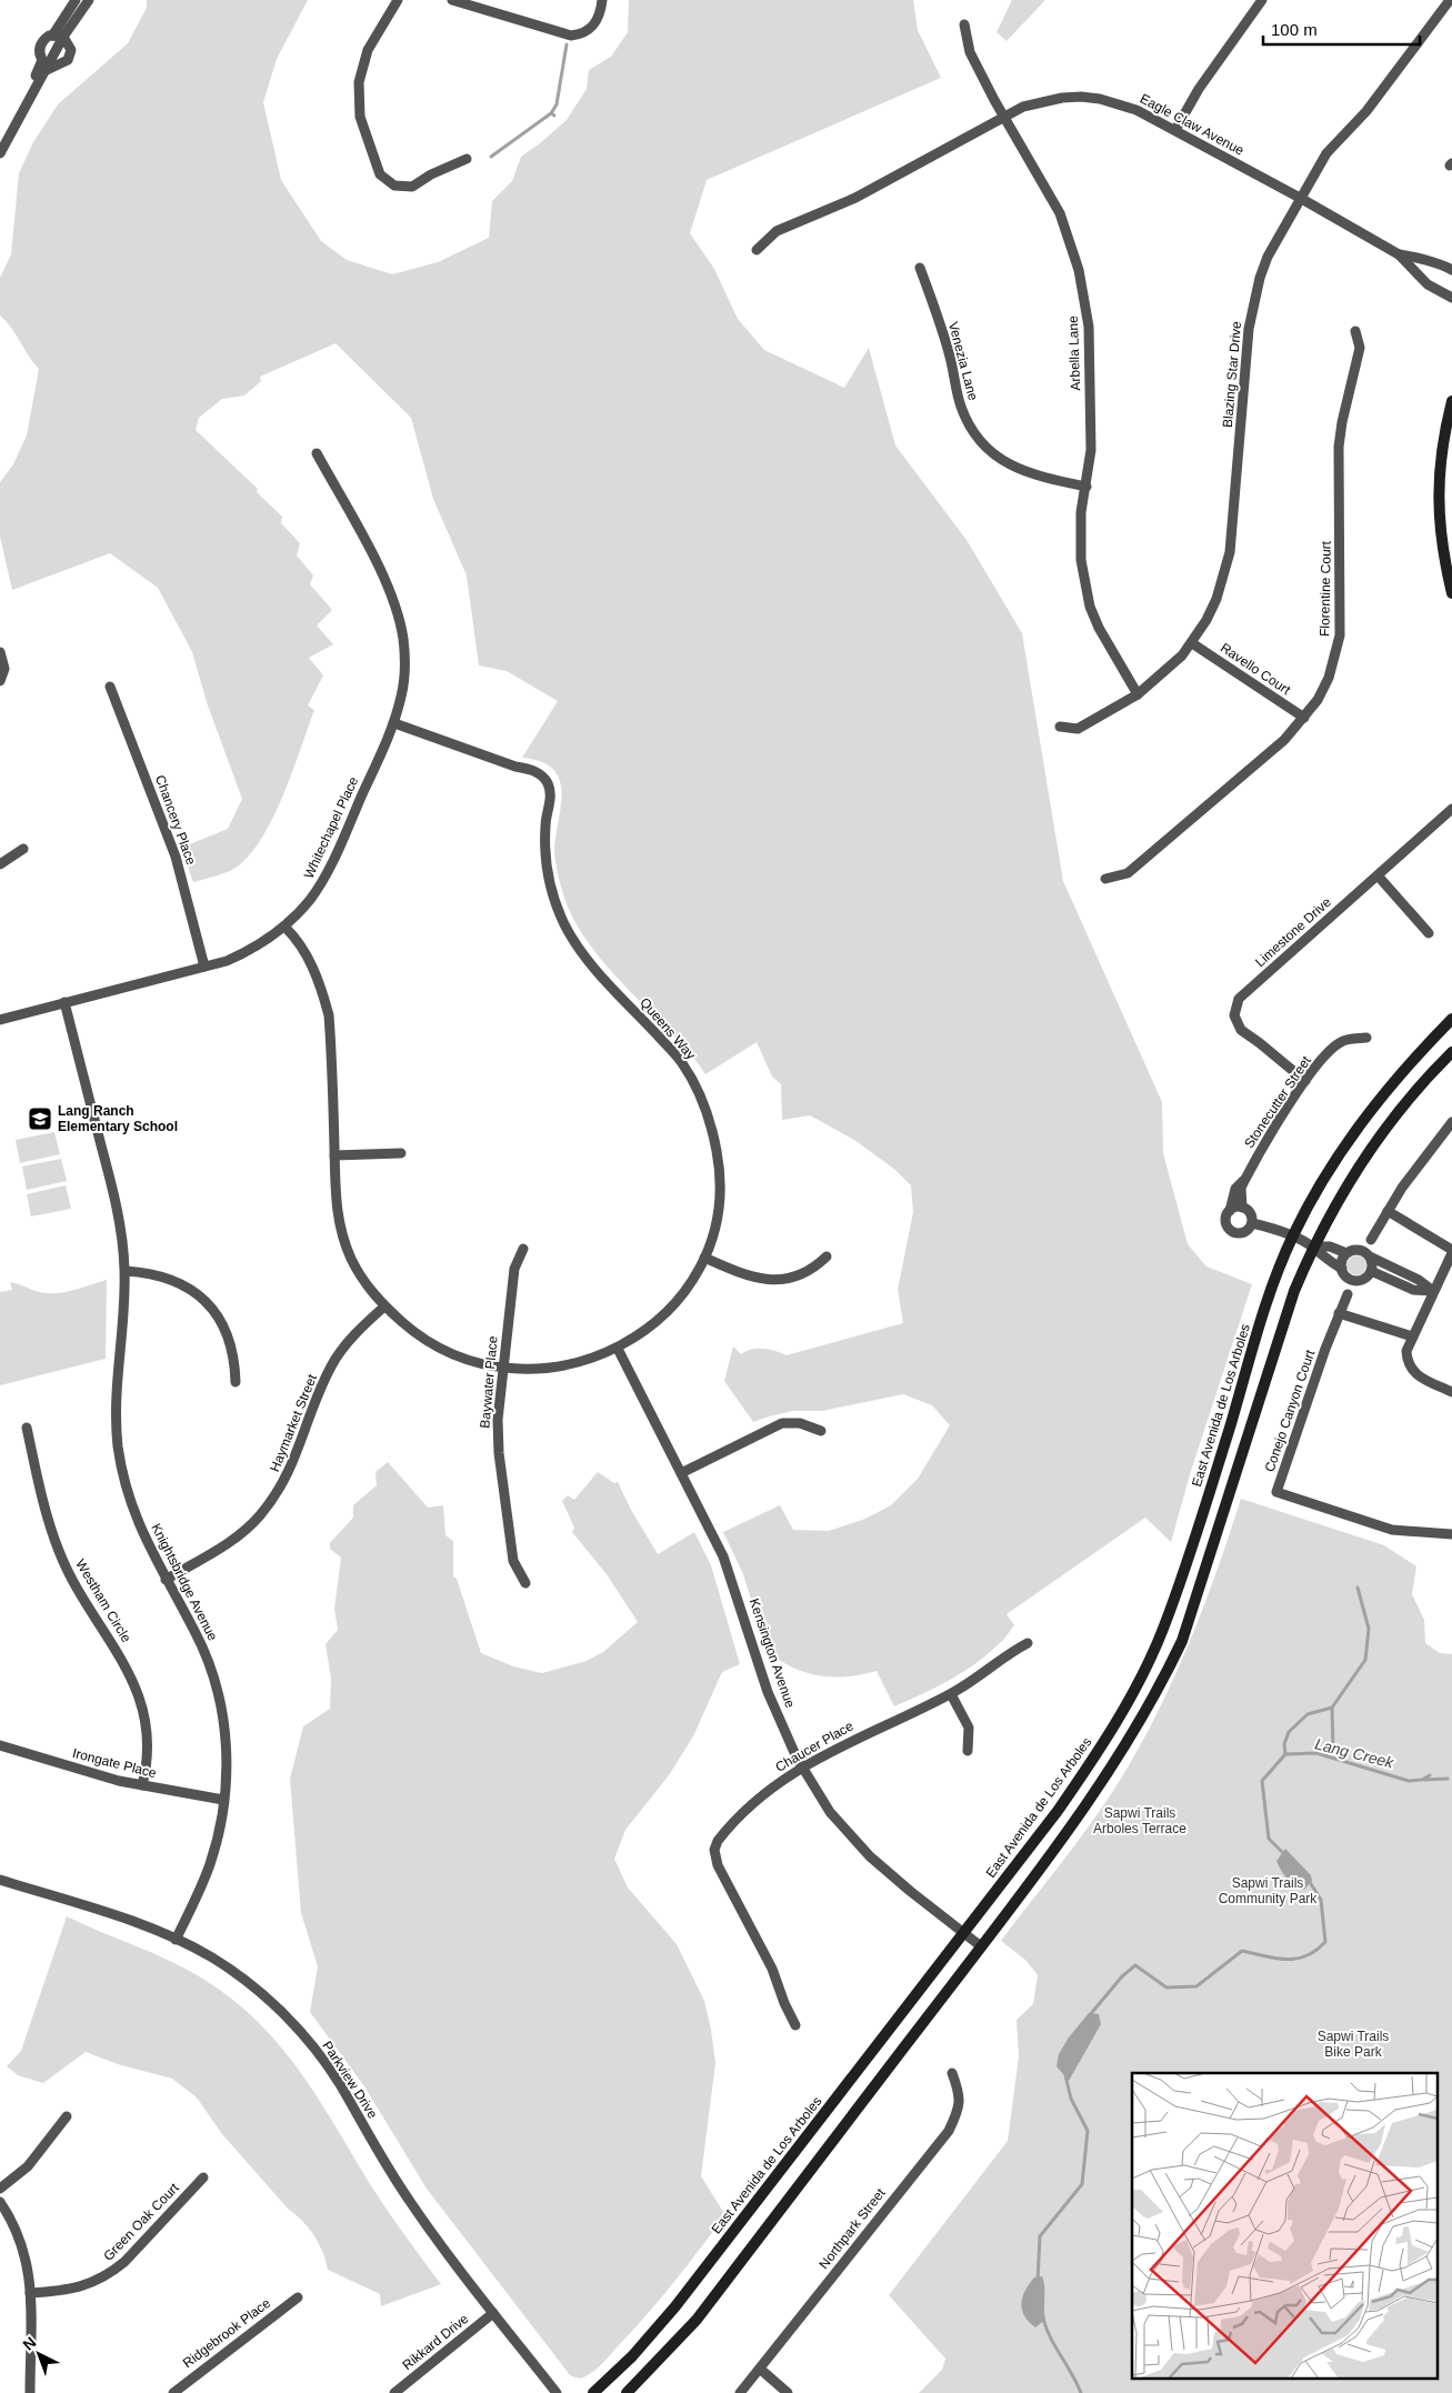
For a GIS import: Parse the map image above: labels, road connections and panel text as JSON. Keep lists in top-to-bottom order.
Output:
{
  "streets": {
    "main road": ["East Avenida de Los Arboles"],
    "street": [
      "Eagle Claw Avenue",
      "Arbella Lane",
      "Venezia Lane",
      "Blazing Star Drive",
      "Florentine Court",
      "Ravello Court",
      "Chancery Place",
      "Whitechapel Place",
      "Limestone Drive",
      "Queens Way",
      "Stonecutter Street",
      "Baywater Place",
      "Conejo Canyon Court",
      "Haymarket Street",
      "Knightsbridge Avenue",
      "Westham Circle",
      "Kensington Avenue",
      "Chaucer Place",
      "Irongate Place",
      "Parkview Drive",
      "Green Oak Court",
      "Northpark Street",
      "Ridgebrook Place",
      "Rikkard Drive"
    ]
  },
  "crossings": [
    ["Eagle Claw Avenue", "Arbella Lane"],
    ["Eagle Claw Avenue", "Blazing Star Drive"],
    ["Arbella Lane", "Venezia Lane"],
    ["Arbella Lane", "Blazing Star Drive"],
    ["Blazing Star Drive", "Ravello Court"],
    ["Florentine Court", "Ravello Court"],
    ["Chancery Place", "Whitechapel Place"],
    ["Whitechapel Place", "Queens Way"],
    ["Whitechapel Place", "Knightsbridge Avenue"],
    ["Limestone Drive", "Stonecutter Street"],
    ["Queens Way", "Baywater Place"],
    ["Queens Way", "Haymarket Street"],
    ["Queens Way", "Kensington Avenue"],
    ["East Avenida de Los Arboles", "Kensington Avenue"],
    ["Haymarket Street", "Knightsbridge Avenue"],
    ["Knightsbridge Avenue", "Irongate Place"],
    ["Knightsbridge Avenue", "Parkview Drive"],
    ["Westham Circle", "Irongate Place"],
    ["Kensington Avenue", "Chaucer Place"],
    ["Parkview Drive", "Rikkard Drive"]
  ],
  "water": ["Lang Creek"],
  "parks": ["Sapwi Trails Arboles Terrace", "Sapwi Trails Community Park", "Sapwi Trails Bike Park"],
  "places": {
    "school or university": ["Lang Ranch Elementary School"]
  },
  "scale_bar": "100 m",
  "north": "top left"
}
